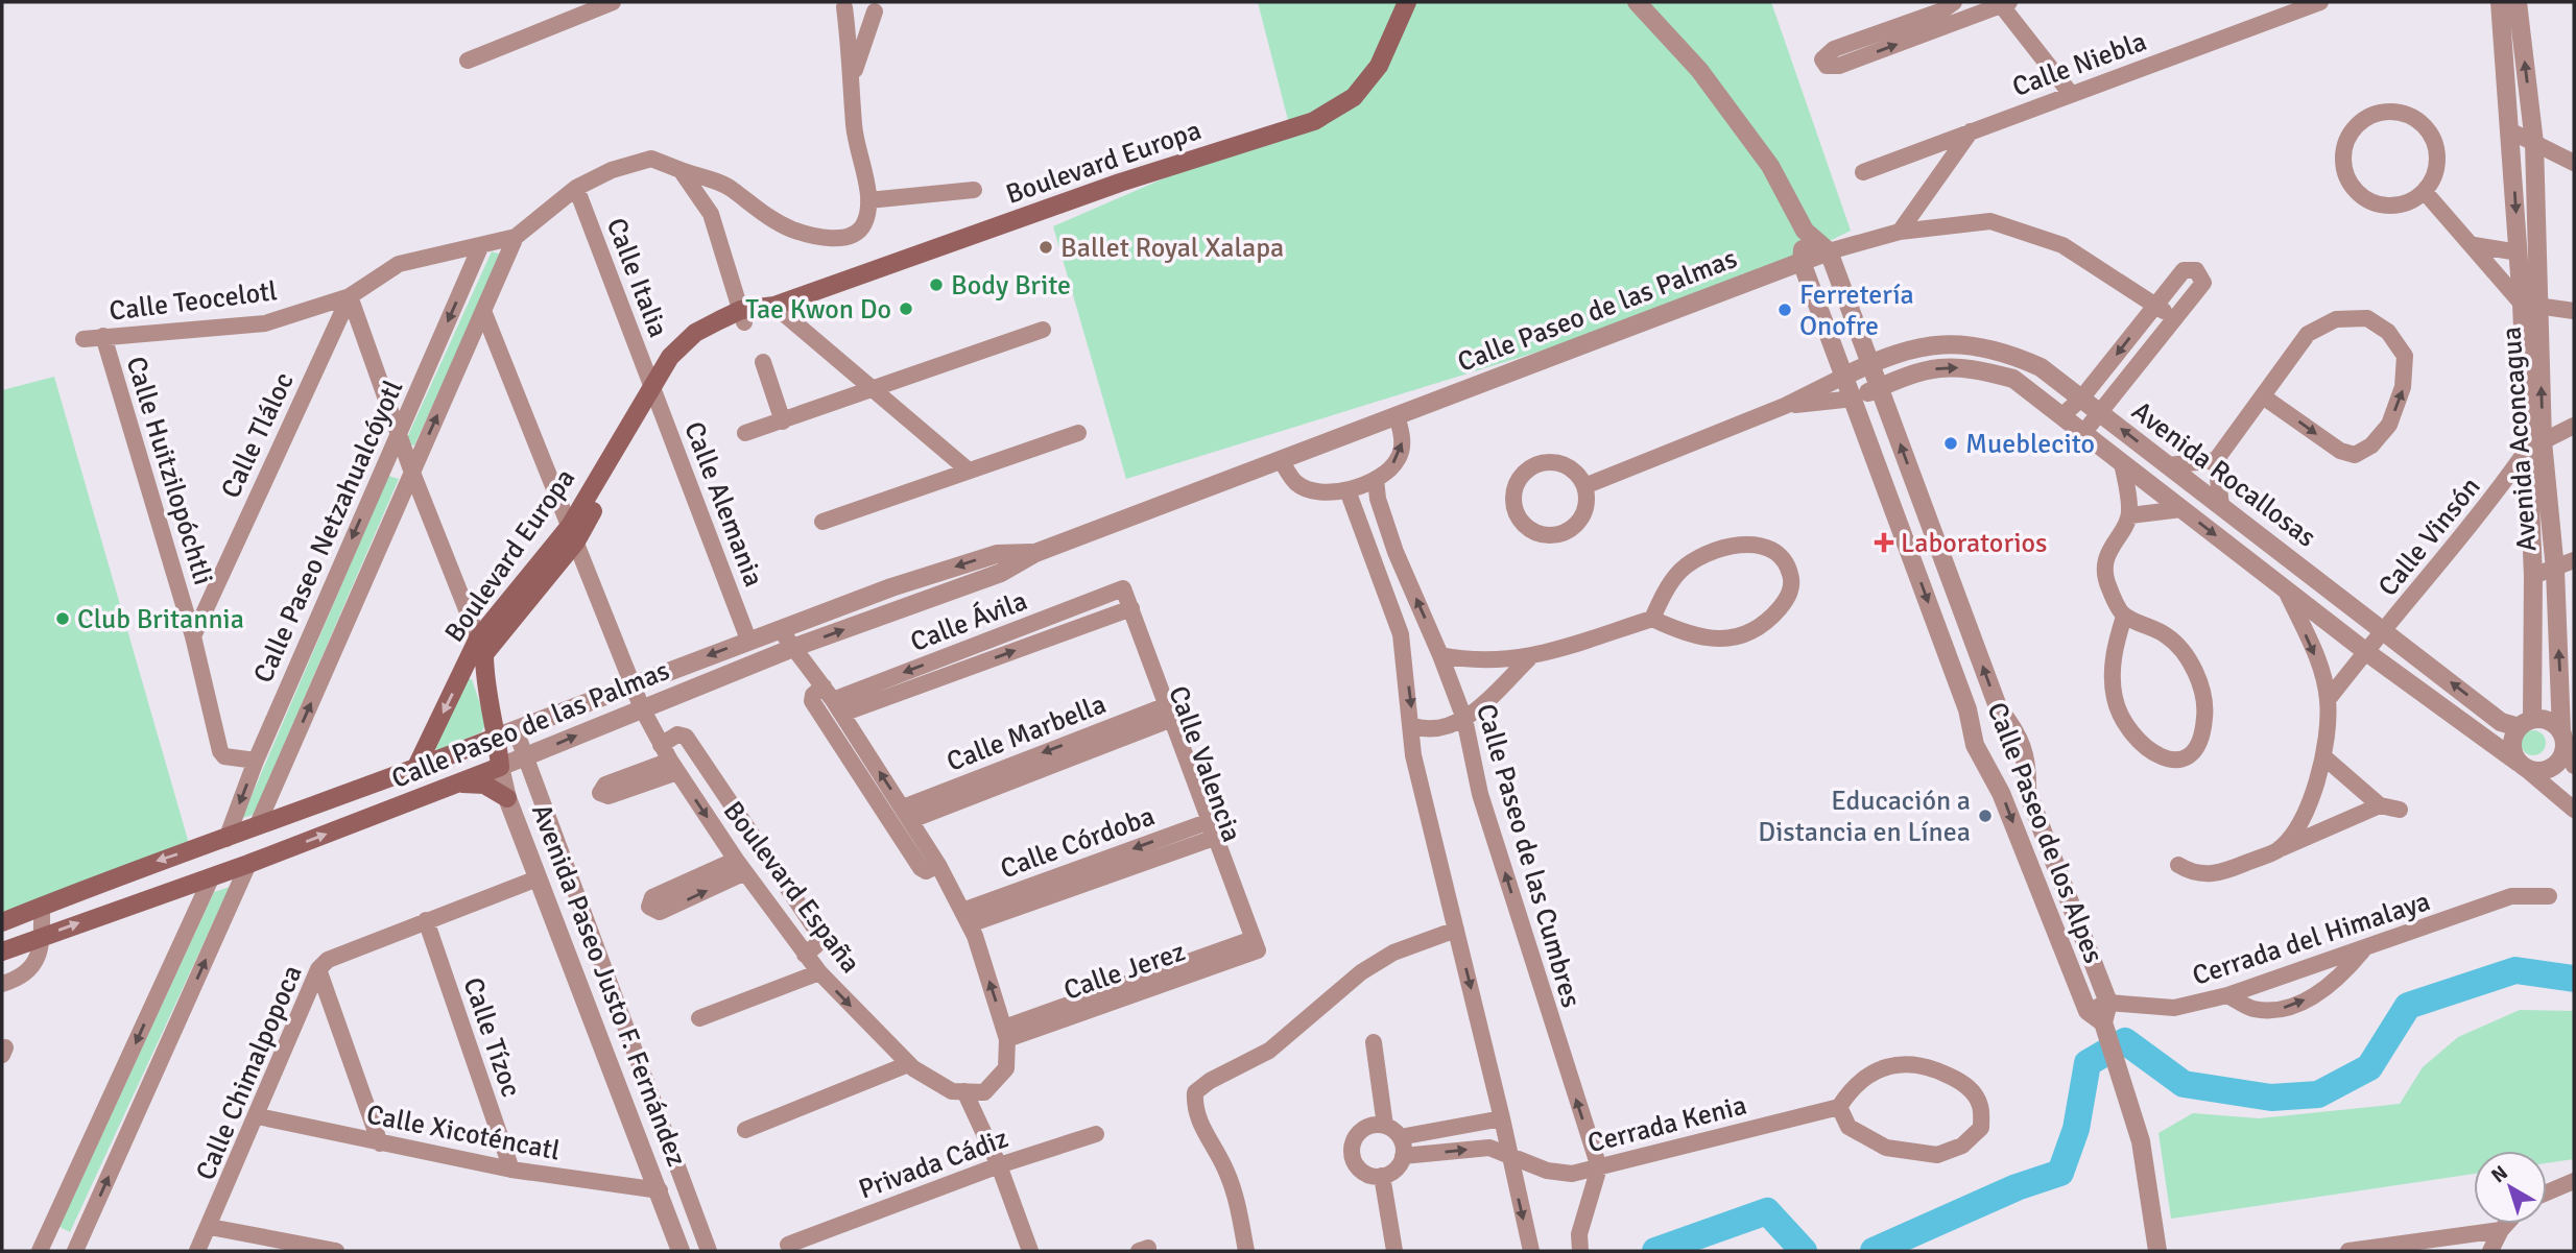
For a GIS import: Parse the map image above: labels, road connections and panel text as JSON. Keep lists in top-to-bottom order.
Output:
{
  "streets": {
    "main road": ["Boulevard Europa", "Calle Paseo de las Palmas", "Avenida Paseo Justo F. Fernández"],
    "street": [
      "Calle Niebla",
      "Calle Italia",
      "Calle Teocelotl",
      "Calle Tláloc",
      "Avenida Aconcagua",
      "Calle Huitzilopóchtli",
      "Avenida Rocallosas",
      "Calle Alemania",
      "Calle Paseo Netzahualcóyotl",
      "Calle Vinsón",
      "Calle Ávila",
      "Calle Marbella",
      "Calle Valencia",
      "Calle Paseo de los Alpes",
      "Calle Córdoba",
      "Calle Paseo de las Cumbres",
      "Boulevard España",
      "Cerrada del Himalaya",
      "Calle Jerez",
      "Calle Tízoc",
      "Calle Chimalpopoca",
      "Cerrada Kenia",
      "Calle Xicoténcatl",
      "Privada Cádiz"
    ]
  },
  "crossings": [
    ["Boulevard Europa", "Calle Italia"],
    ["Boulevard Europa", "Calle Paseo de las Palmas"],
    ["Boulevard Europa", "Calle Alemania"],
    ["Boulevard Europa", "Boulevard España"],
    ["Boulevard Europa", "Avenida Paseo Justo F. Fernández"],
    ["Calle Italia", "Calle Alemania"],
    ["Calle Teocelotl", "Calle Tláloc"],
    ["Calle Teocelotl", "Calle Huitzilopóchtli"],
    ["Calle Teocelotl", "Calle Paseo Netzahualcóyotl"],
    ["Calle Paseo de las Palmas", "Calle Alemania"],
    ["Calle Paseo de las Palmas", "Calle Paseo Netzahualcóyotl"],
    ["Calle Paseo de las Palmas", "Calle Paseo de los Alpes"],
    ["Calle Paseo de las Palmas", "Boulevard España"],
    ["Calle Paseo de las Palmas", "Avenida Paseo Justo F. Fernández"],
    ["Calle Tláloc", "Calle Huitzilopóchtli"],
    ["Avenida Aconcagua", "Avenida Rocallosas"],
    ["Avenida Aconcagua", "Calle Vinsón"],
    ["Calle Huitzilopóchtli", "Calle Paseo Netzahualcóyotl"],
    ["Avenida Rocallosas", "Calle Vinsón"],
    ["Avenida Rocallosas", "Calle Paseo de los Alpes"],
    ["Calle Paseo Netzahualcóyotl", "Boulevard España"],
    ["Calle Ávila", "Calle Valencia"],
    ["Calle Marbella", "Calle Valencia"],
    ["Calle Valencia", "Calle Córdoba"],
    ["Calle Valencia", "Calle Jerez"],
    ["Calle Paseo de los Alpes", "Cerrada del Himalaya"],
    ["Calle Paseo de las Cumbres", "Cerrada Kenia"],
    ["Avenida Paseo Justo F. Fernández", "Calle Chimalpopoca"],
    ["Avenida Paseo Justo F. Fernández", "Calle Xicoténcatl"],
    ["Calle Tízoc", "Calle Chimalpopoca"],
    ["Calle Tízoc", "Calle Xicoténcatl"],
    ["Calle Chimalpopoca", "Calle Xicoténcatl"]
  ],
  "places": {
    "other": [
      "Ballet Royal Xalapa",
      "Body Brite",
      "Tae Kwon Do",
      "Ferretería Onofre",
      "Mueblecito",
      "Club Britannia",
      "Educación a Distancia en Línea"
    ],
    "health": ["Laboratorios"]
  },
  "north": "top left"
}
